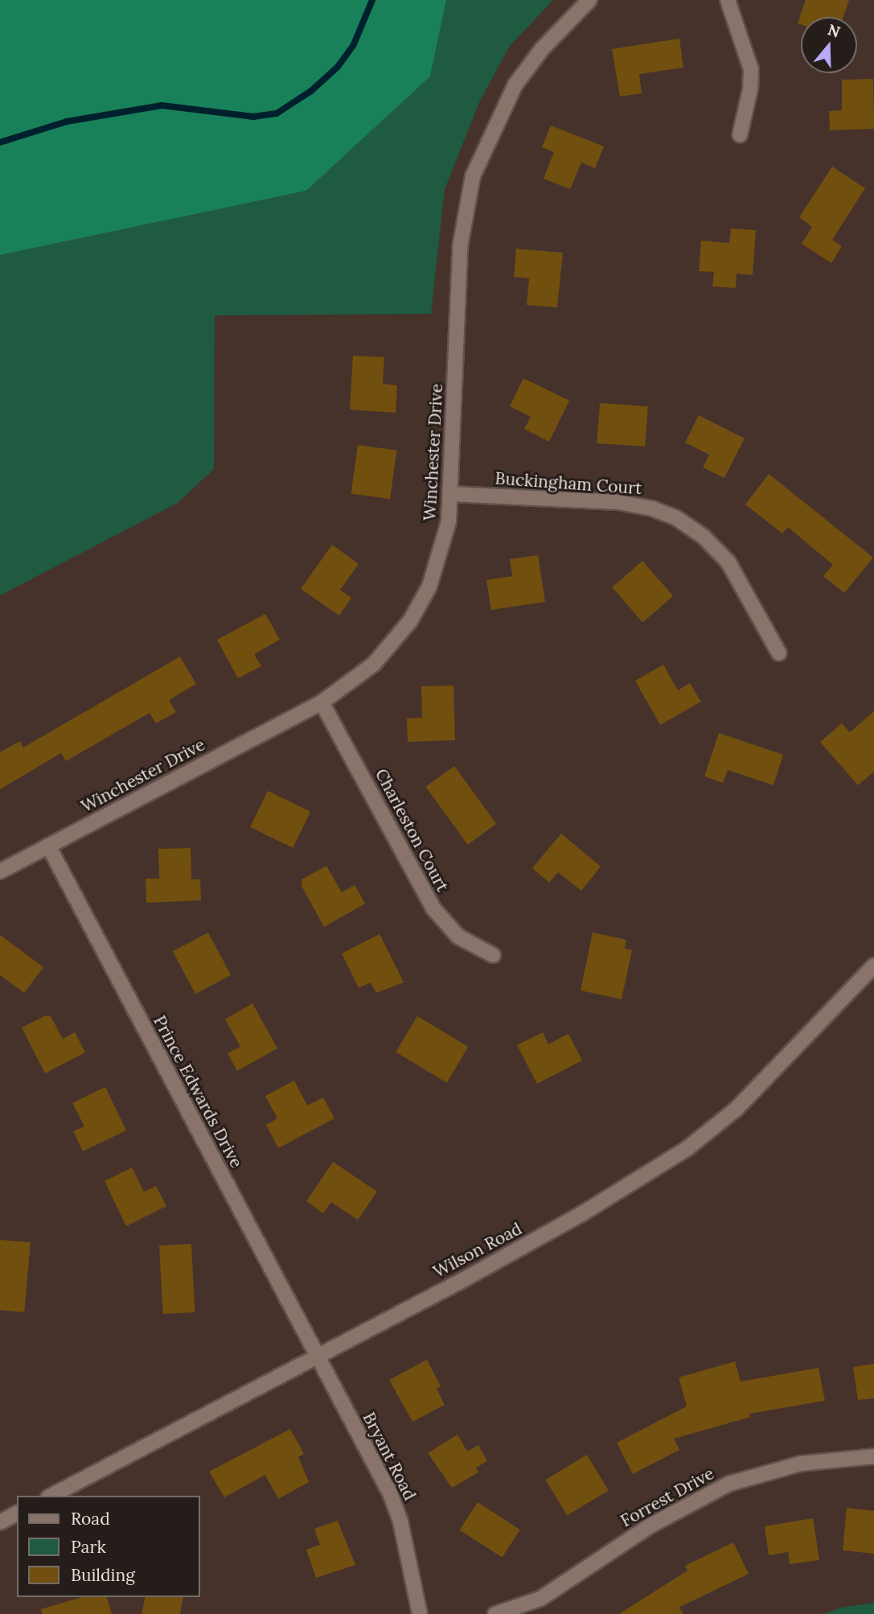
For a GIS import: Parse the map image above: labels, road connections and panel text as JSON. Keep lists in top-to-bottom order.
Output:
{
  "streets": {
    "street": [
      "Winchester Drive",
      "Buckingham Court",
      "Charleston Court",
      "Prince Edwards Drive",
      "Wilson Road",
      "Bryant Road",
      "Forrest Drive"
    ]
  },
  "crossings": [
    ["Winchester Drive", "Buckingham Court"],
    ["Winchester Drive", "Charleston Court"],
    ["Winchester Drive", "Prince Edwards Drive"],
    ["Prince Edwards Drive", "Wilson Road"],
    ["Prince Edwards Drive", "Bryant Road"],
    ["Wilson Road", "Bryant Road"]
  ],
  "legend": ["Road", "Park", "Building"],
  "north": "top"
}
